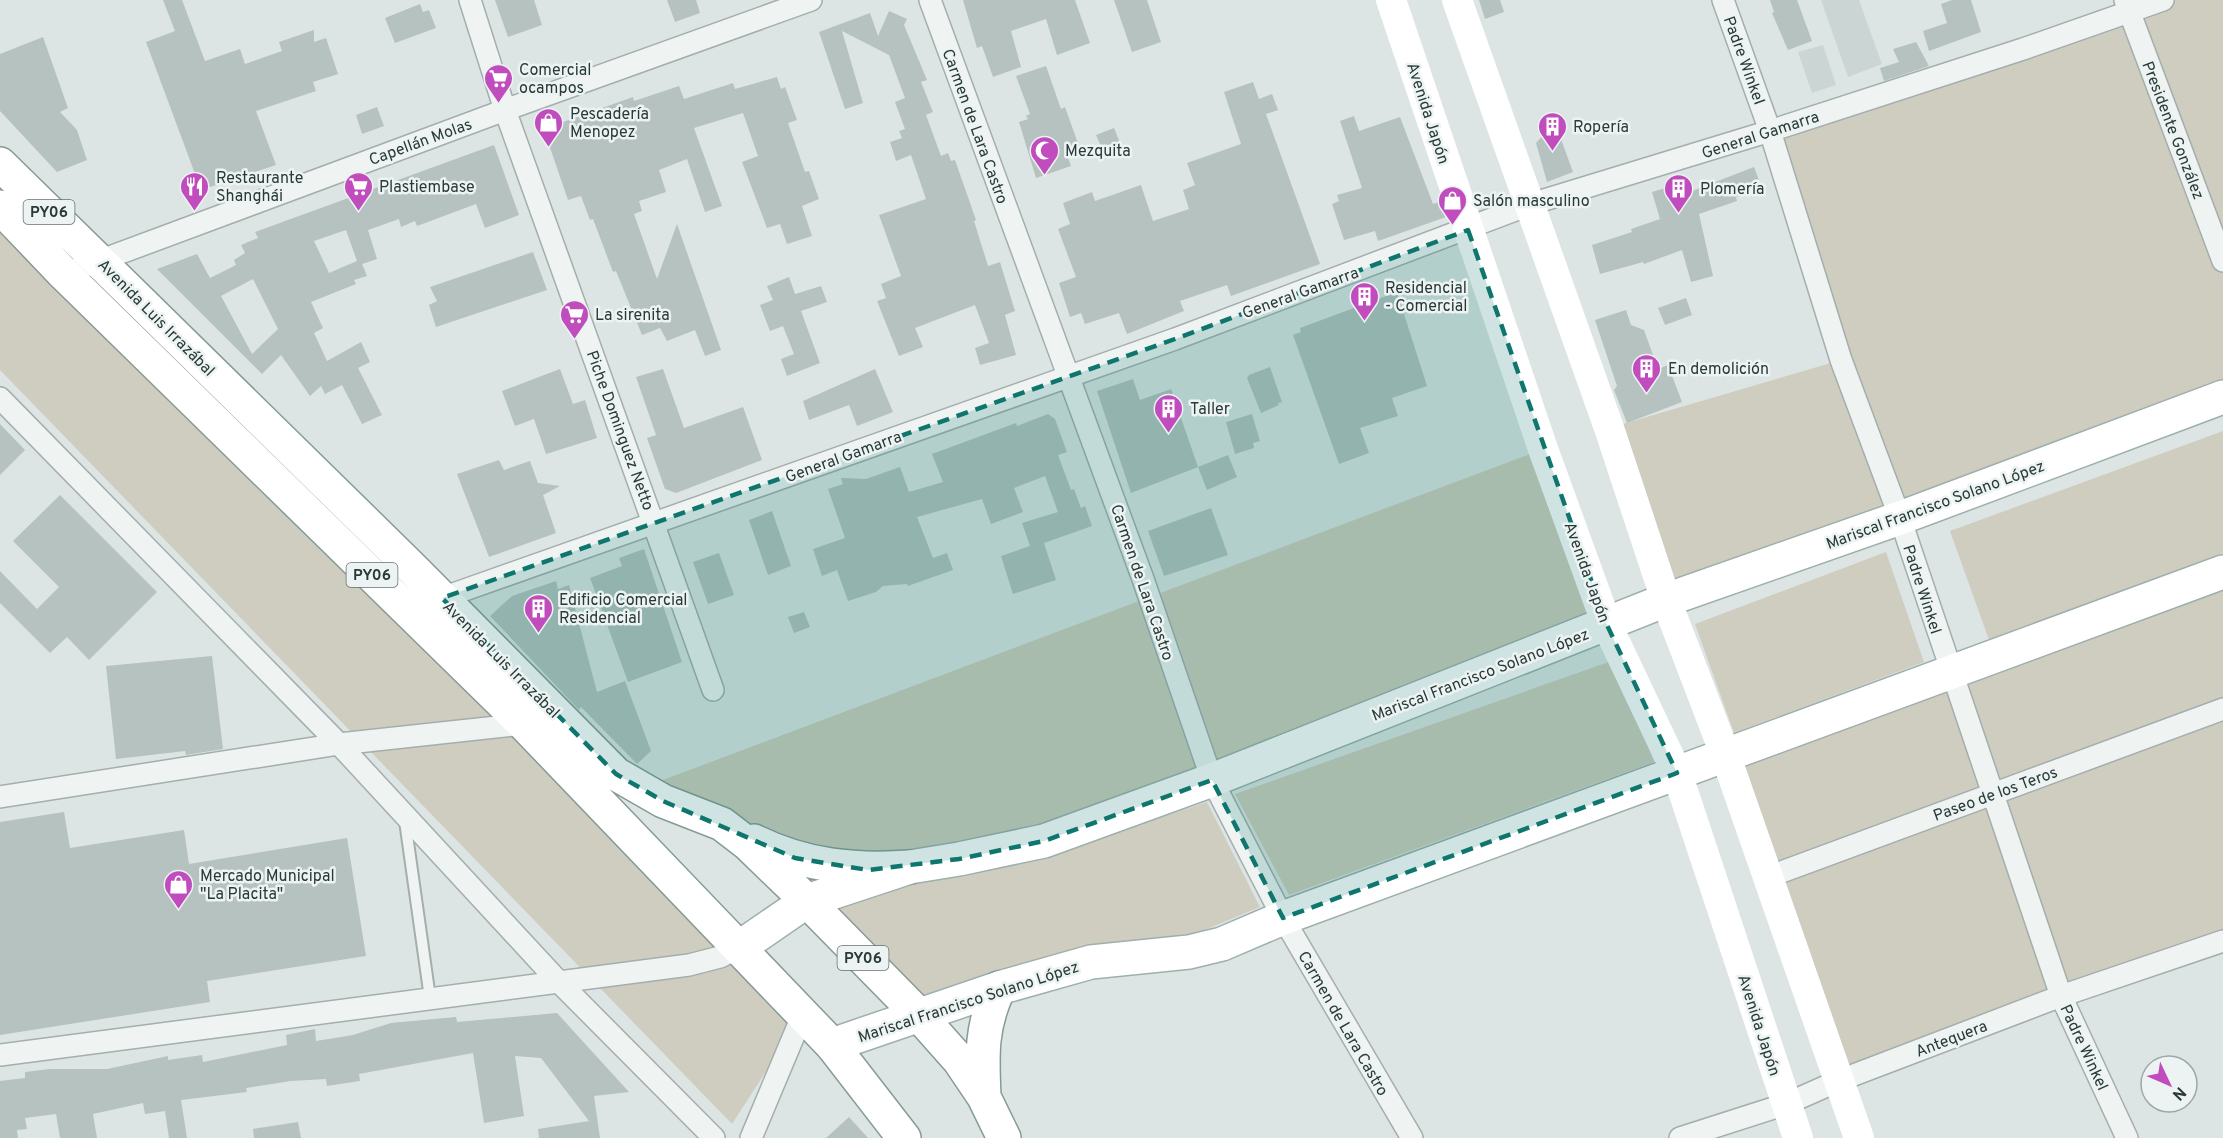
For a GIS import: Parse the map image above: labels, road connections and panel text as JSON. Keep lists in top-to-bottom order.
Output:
{
  "streets": {
    "main road": [
      "Avenida Japón",
      "PY06",
      "Avenida Luis Irrazábal",
      "Mariscal Francisco Solano López"
    ],
    "street": [
      "Padre Winkel",
      "Carmen de Lara Castro",
      "Presidente González",
      "General Gamarra",
      "Capellán Molas",
      "Piche Dominguez Netto",
      "Paseo de los Teros",
      "Antequera"
    ]
  },
  "crossings": [
    ["Padre Winkel", "General Gamarra"],
    ["Padre Winkel", "Mariscal Francisco Solano López"],
    ["Padre Winkel", "Paseo de los Teros"],
    ["Padre Winkel", "Antequera"],
    ["Avenida Japón", "General Gamarra"],
    ["Avenida Japón", "Mariscal Francisco Solano López"],
    ["Avenida Japón", "Antequera"],
    ["Carmen de Lara Castro", "General Gamarra"],
    ["Carmen de Lara Castro", "Mariscal Francisco Solano López"],
    ["Presidente González", "General Gamarra"],
    ["General Gamarra", "Avenida Luis Irrazábal"],
    ["General Gamarra", "Piche Dominguez Netto"],
    ["Capellán Molas", "Avenida Luis Irrazábal"],
    ["Capellán Molas", "Piche Dominguez Netto"],
    ["Avenida Luis Irrazábal", "Mariscal Francisco Solano López"]
  ],
  "places": {
    "supermarket": ["Comercial ocampos", "Plastiembase", "La sirenita"],
    "shop": ["Pescadería Menopez", "Salón masculino", "Mercado Municipal \"La Placita\""],
    "building": [
      "Ropería",
      "Plomería",
      "Residencial - Comercial",
      "En demolición",
      "Taller",
      "Edificio Comercial Residencial"
    ],
    "mosque": ["Mezquita"],
    "restaurant": ["Restaurante Shanghái"]
  },
  "north": "bottom right"
}
